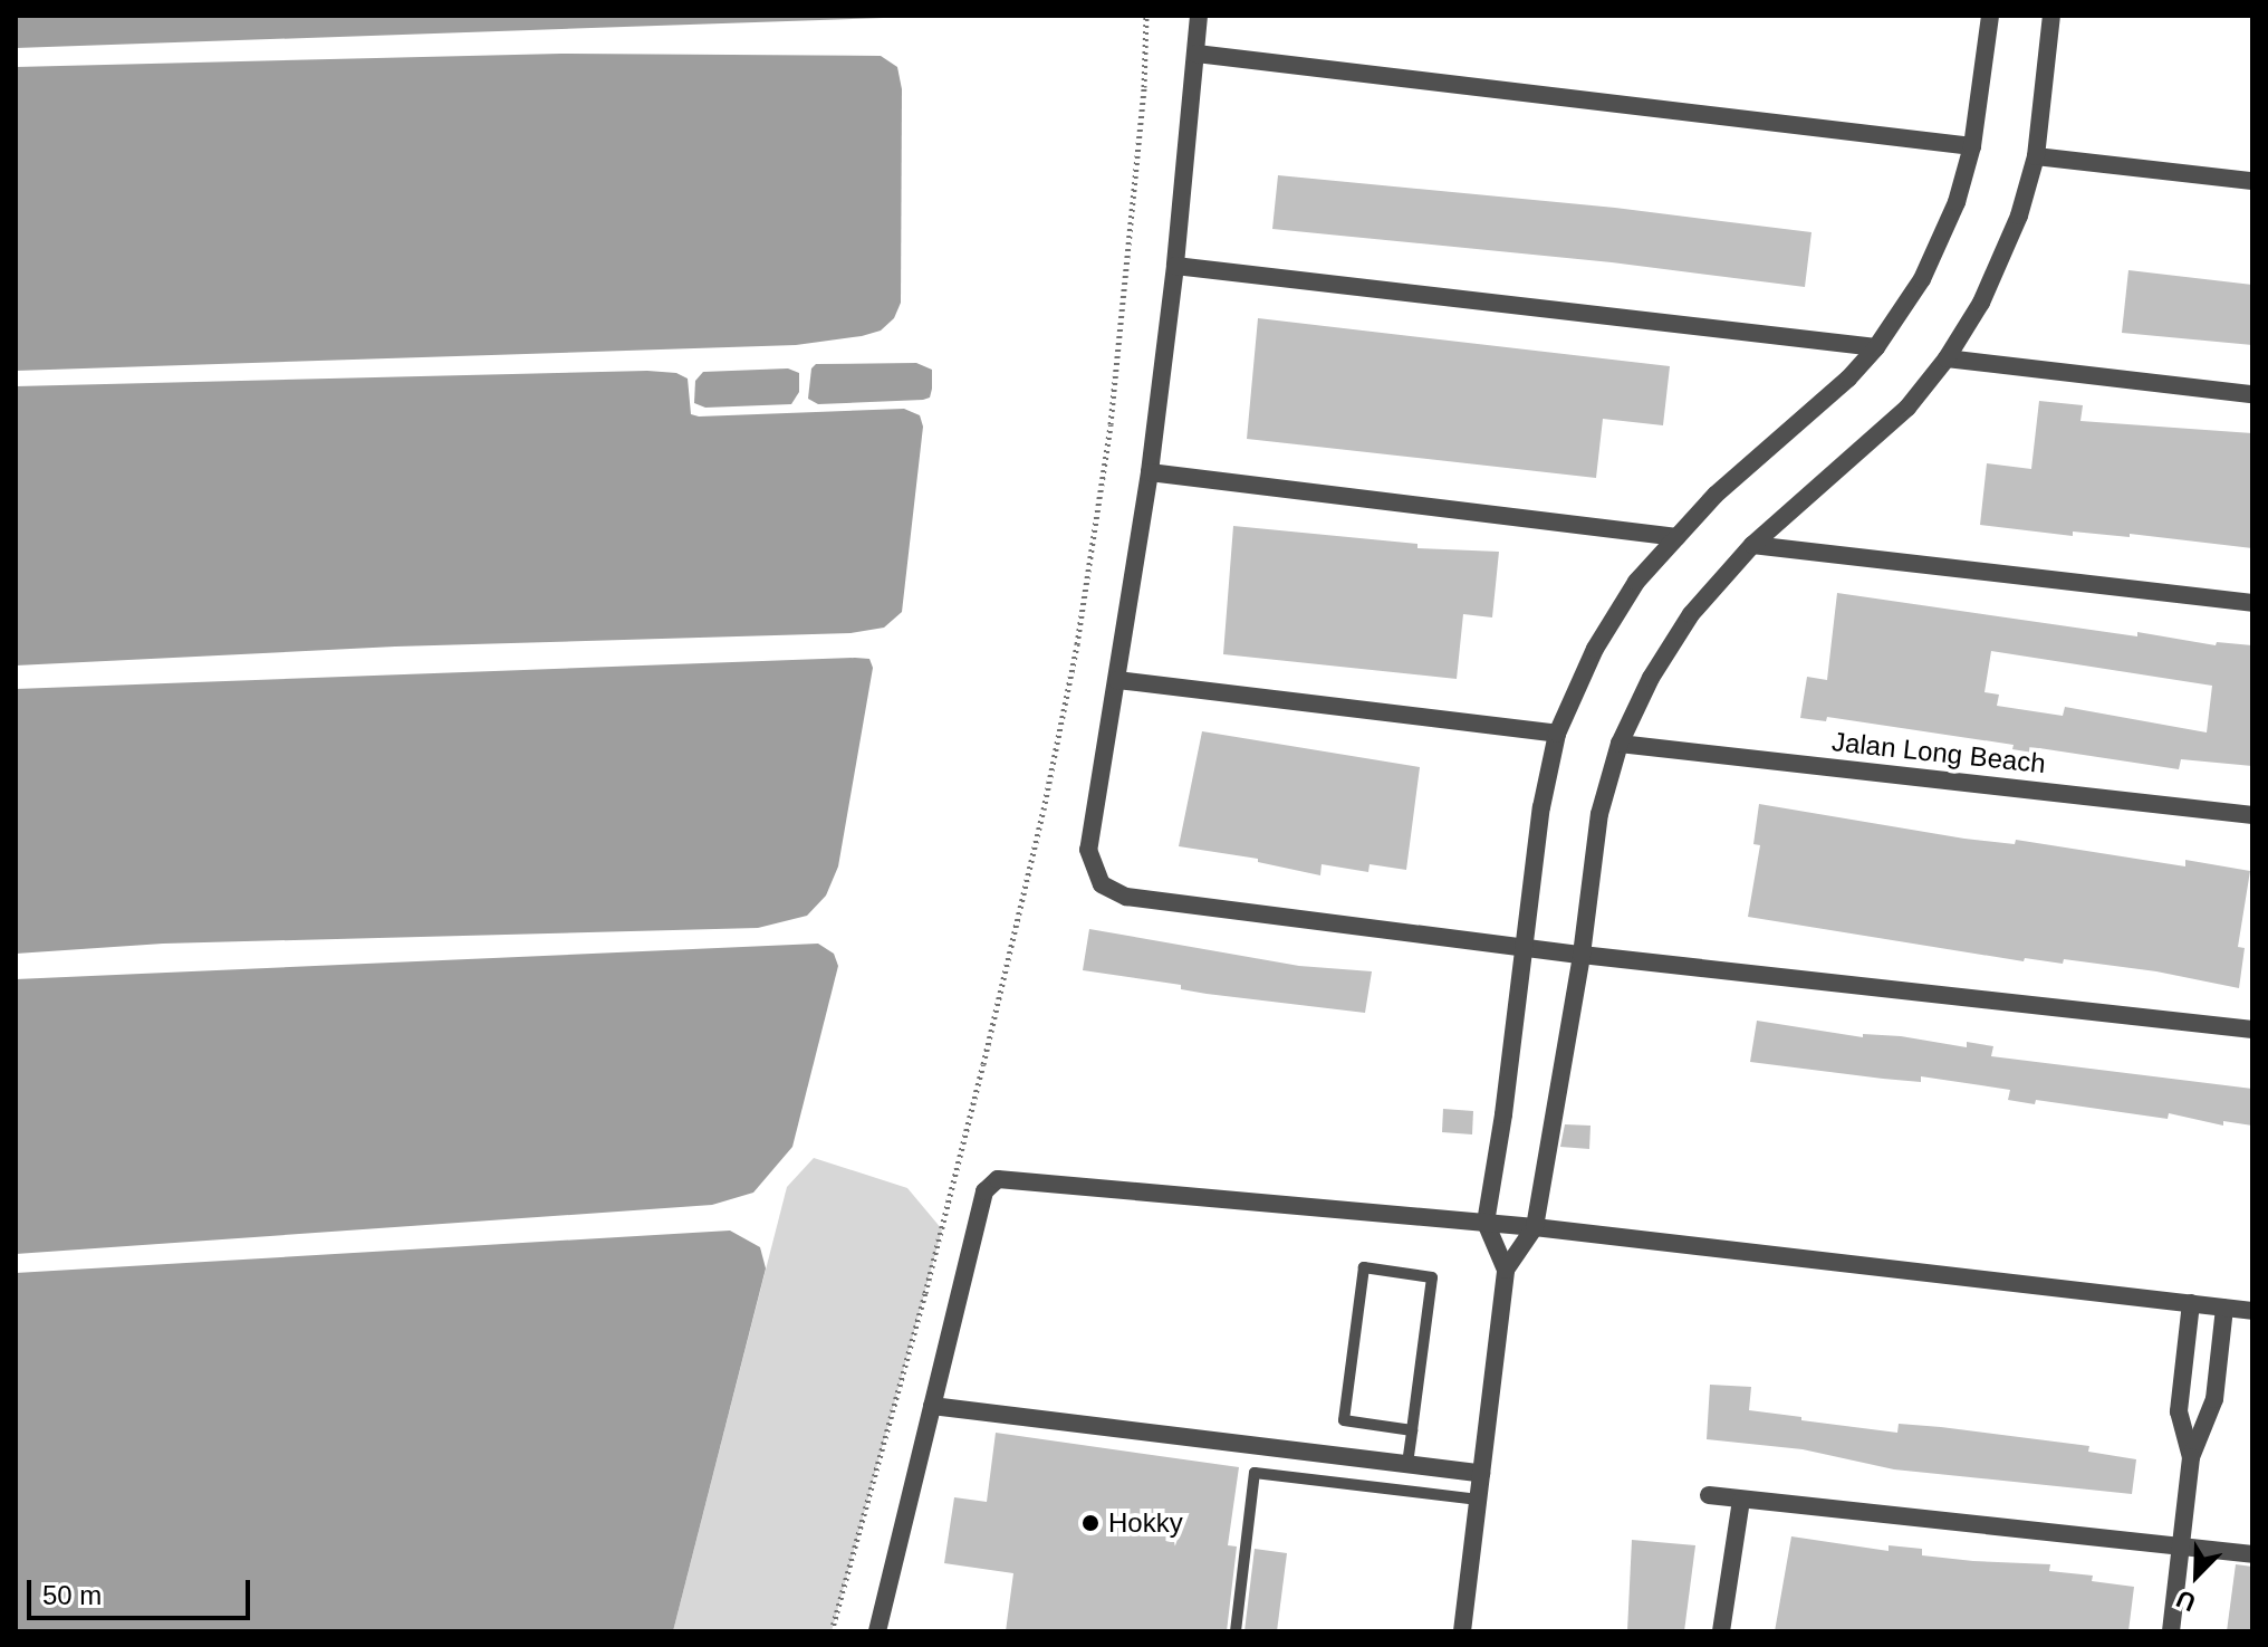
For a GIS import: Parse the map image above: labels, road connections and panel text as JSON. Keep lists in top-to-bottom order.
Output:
{
  "streets": {
    "street": ["Jalan Long Beach"]
  },
  "places": ["Hokky"],
  "scale_bar": "50 m",
  "north": "bottom left"
}
